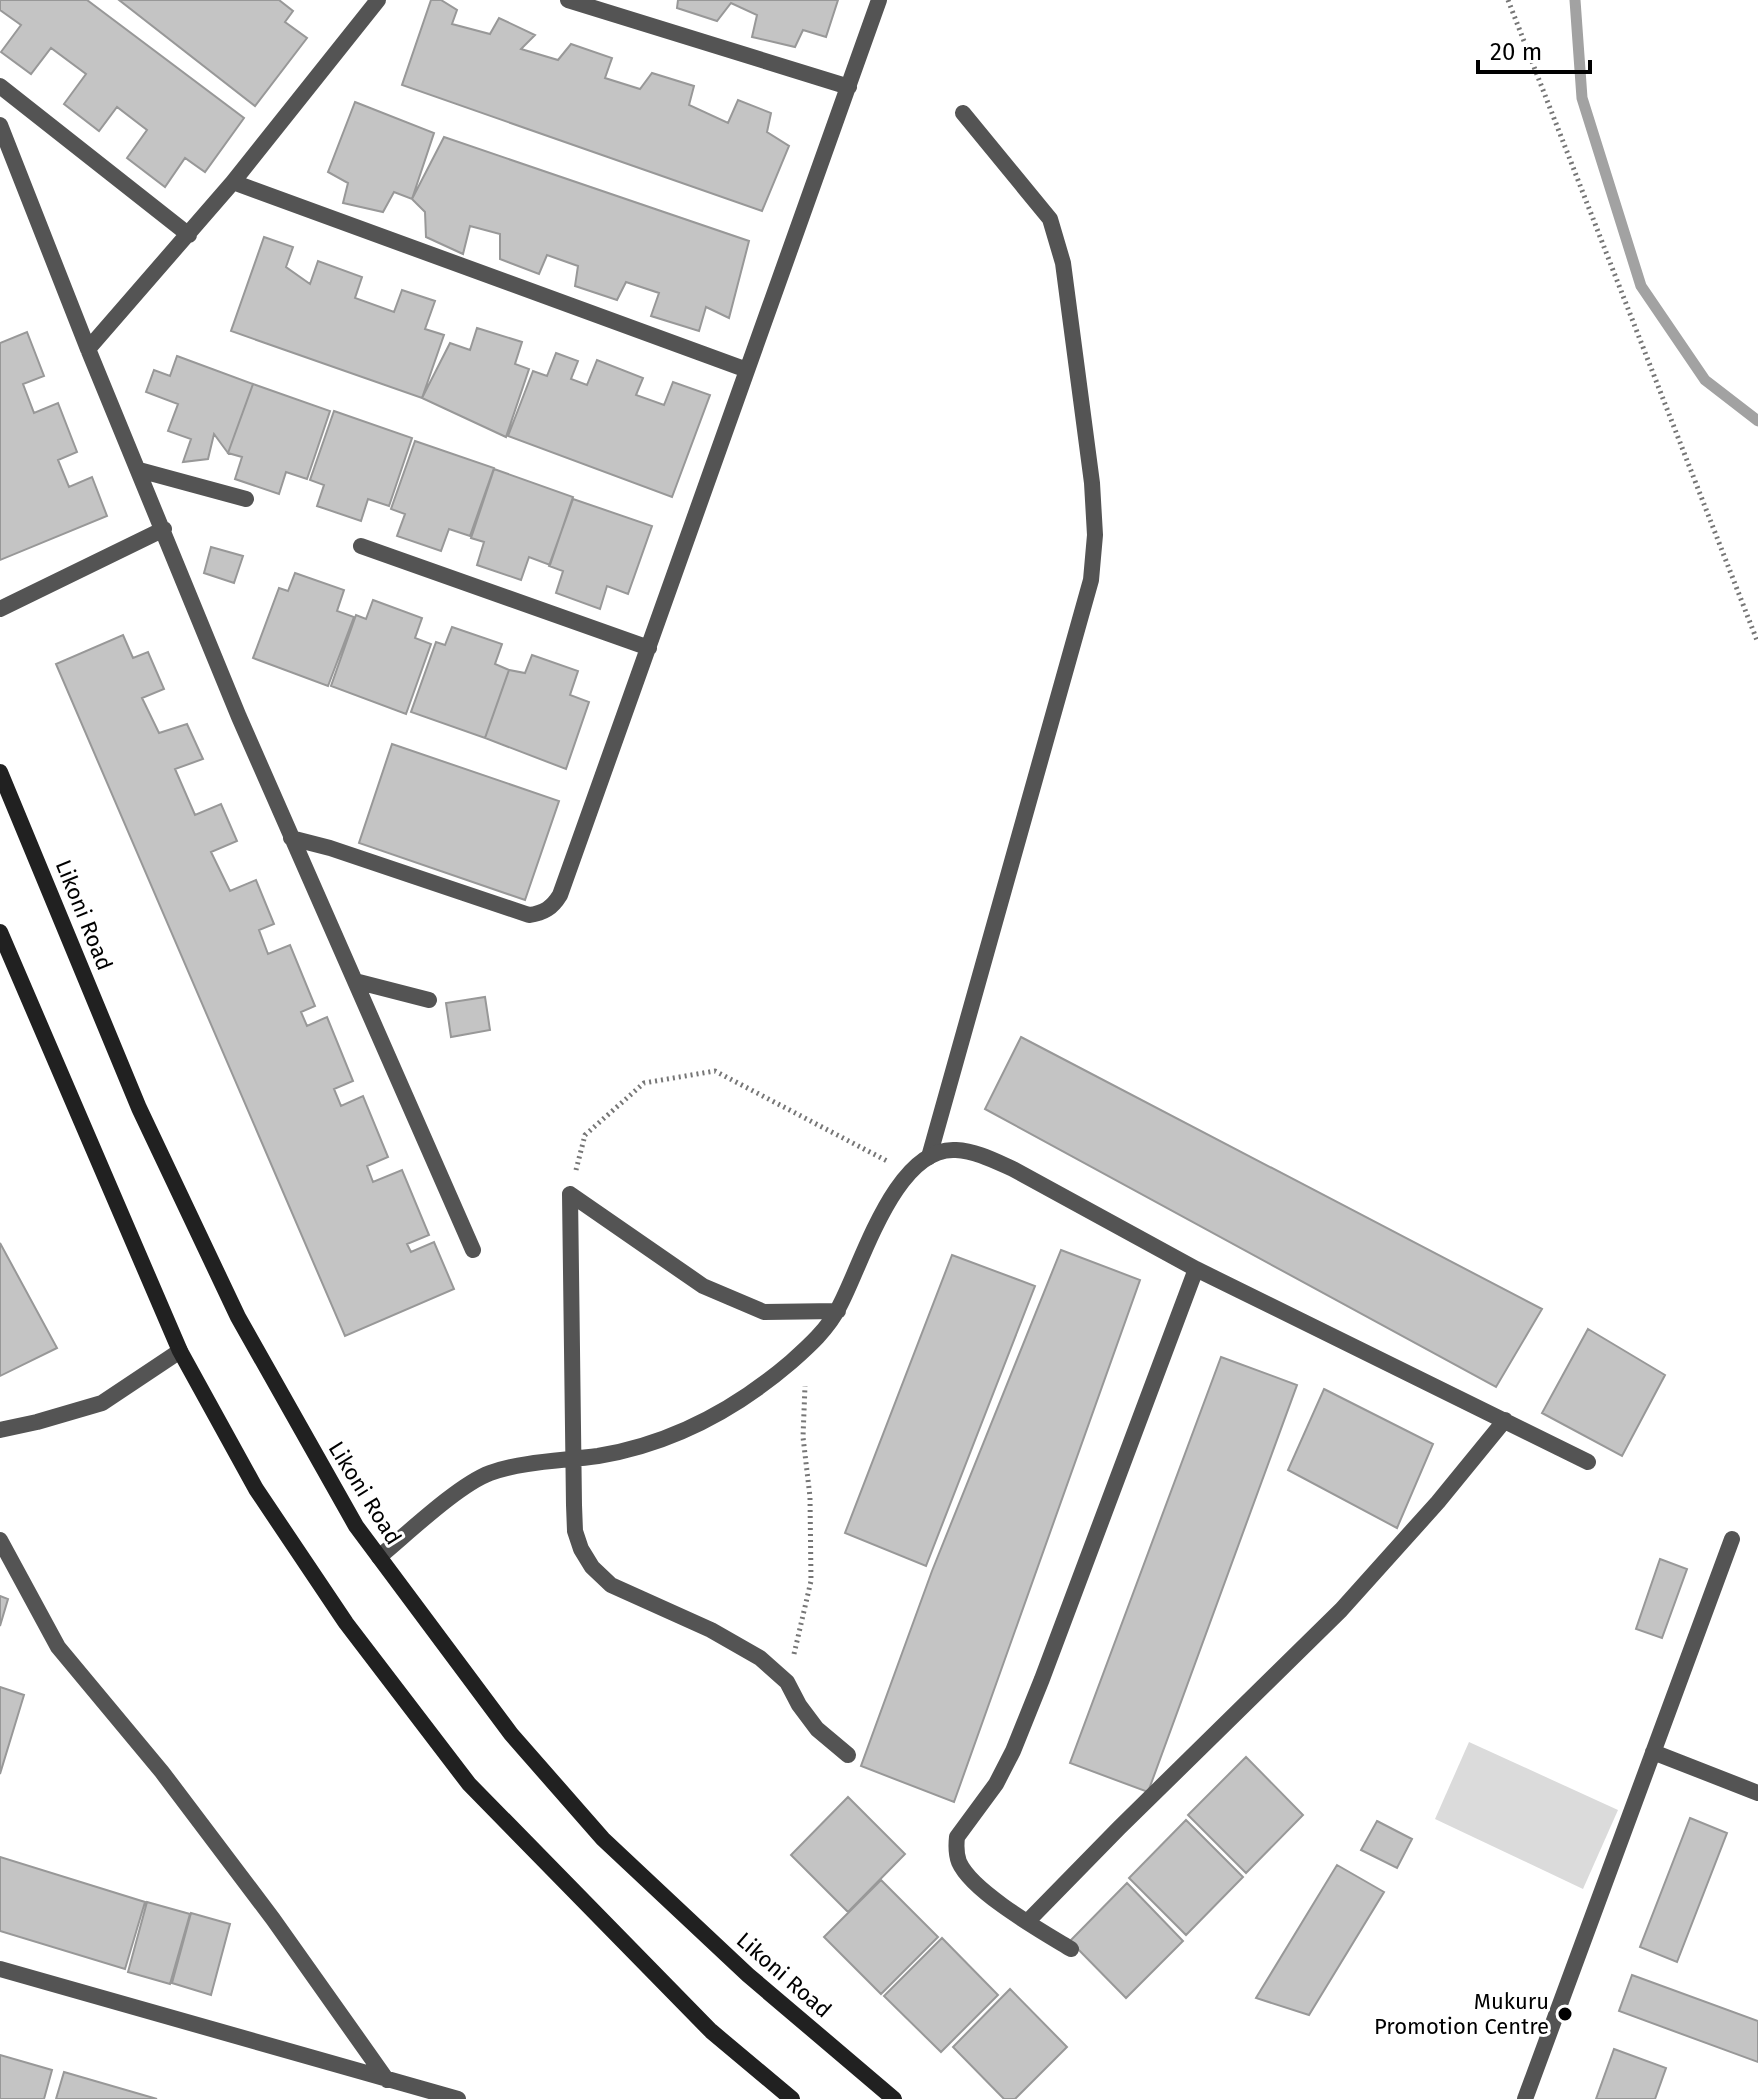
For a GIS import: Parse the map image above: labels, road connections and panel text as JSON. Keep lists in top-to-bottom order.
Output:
{
  "streets": {
    "main road": ["Likoni Road"]
  },
  "places": ["Mukuru Promotion Centre"],
  "scale_bar": "20 m"
}
